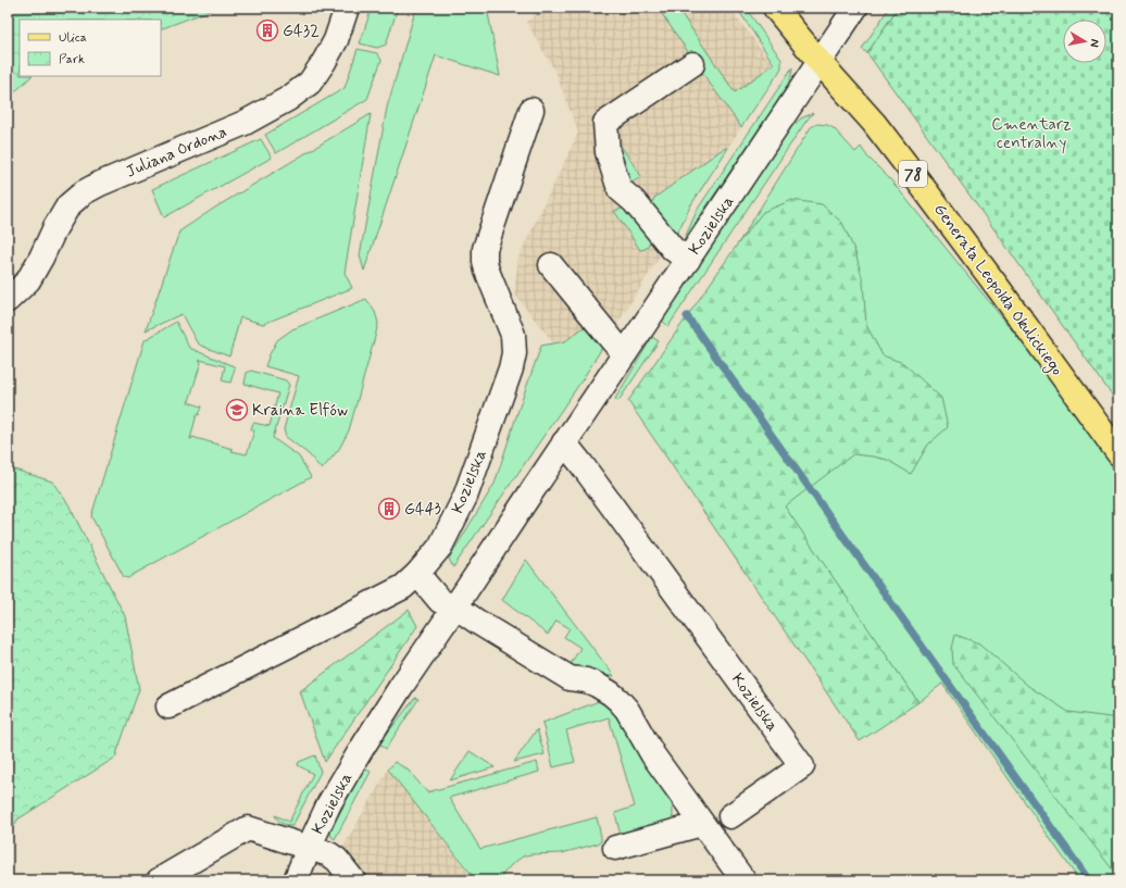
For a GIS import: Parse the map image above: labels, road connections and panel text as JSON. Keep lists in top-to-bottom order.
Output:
{
  "streets": {
    "main road": ["78", "Generała Leopolda Okulickiego"],
    "street": ["Juliana Ordona", "Kozielska"]
  },
  "crossings": [
    ["Kozielska", "Generała Leopolda Okulickiego"]
  ],
  "parks": ["Cmentarz centralny"],
  "places": {
    "building": ["G432", "G443"],
    "school or university": ["Kraina Elfów"]
  },
  "legend": ["Ulica", "Park"],
  "north": "right"
}
